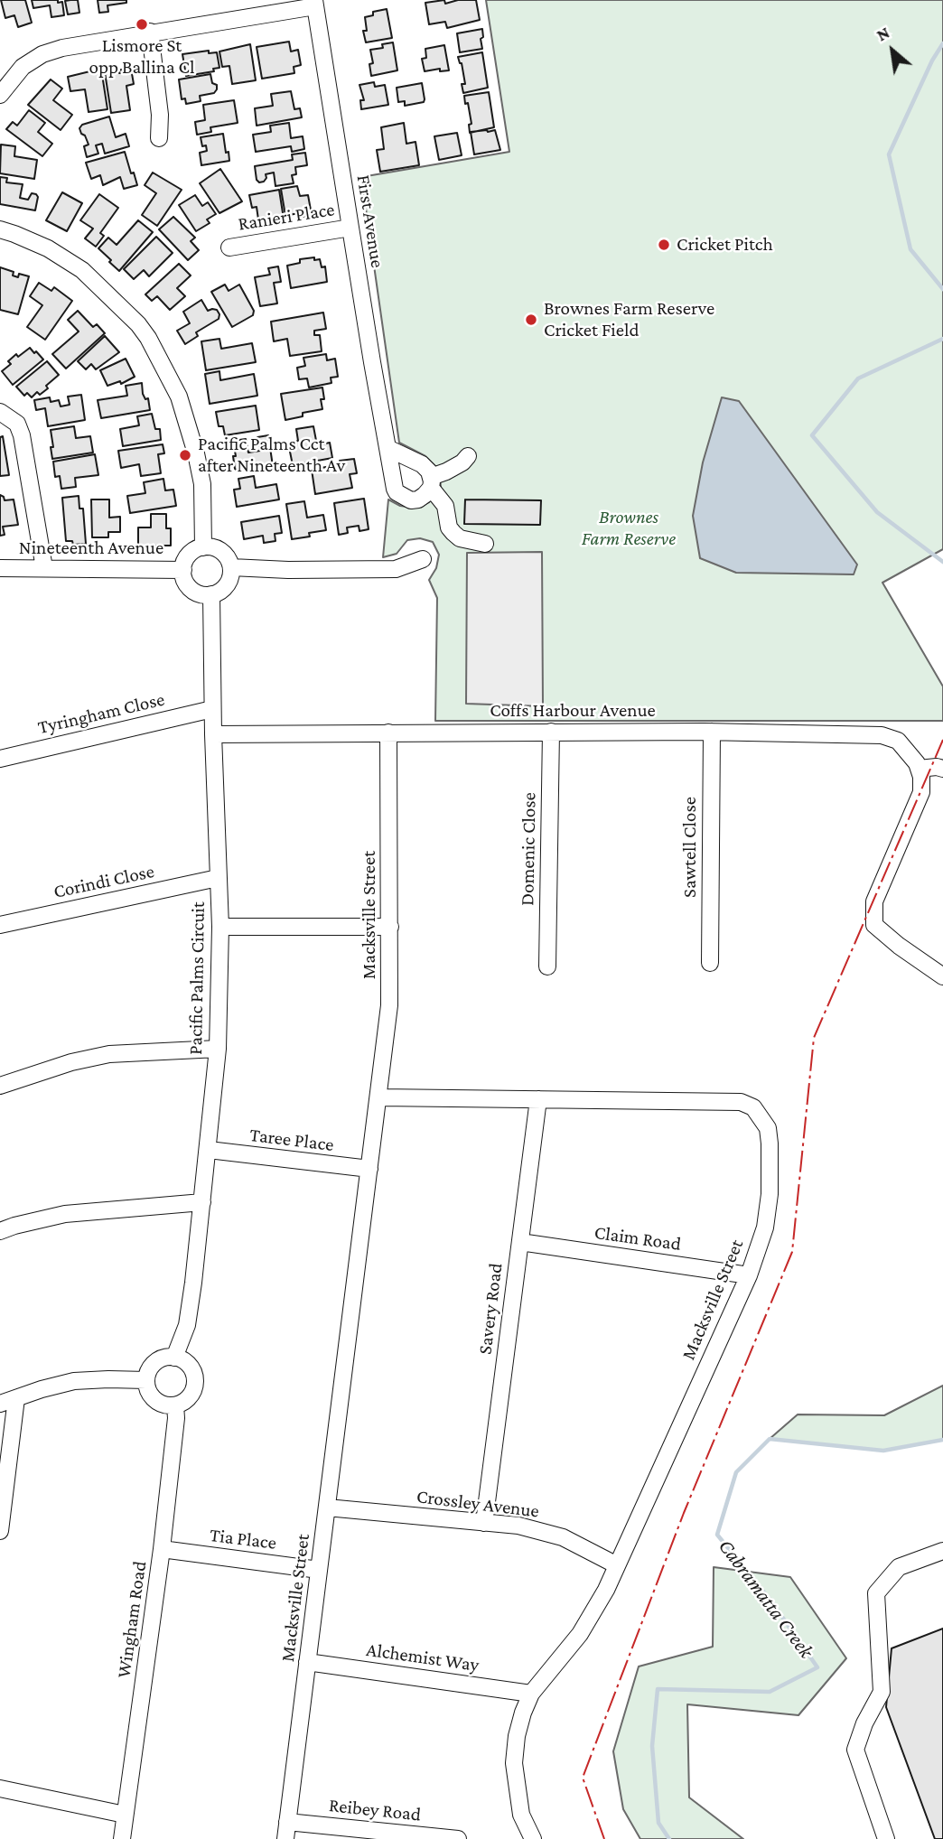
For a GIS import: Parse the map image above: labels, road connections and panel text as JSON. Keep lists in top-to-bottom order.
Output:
{
  "streets": {
    "street": [
      "Ranieri Place",
      "First Avenue",
      "Nineteenth Avenue",
      "Coffs Harbour Avenue",
      "Tyringham Close",
      "Sawtell Close",
      "Domenic Close",
      "Corindi Close",
      "Macksville Street",
      "Pacific Palms Circuit",
      "Taree Place",
      "Claim Road",
      "Savery Road",
      "Crossley Avenue",
      "Tia Place",
      "Wingham Road",
      "Alchemist Way",
      "Reibey Road"
    ]
  },
  "crossings": [
    ["Ranieri Place", "First Avenue"],
    ["Nineteenth Avenue", "Pacific Palms Circuit"],
    ["Coffs Harbour Avenue", "Sawtell Close"],
    ["Coffs Harbour Avenue", "Domenic Close"],
    ["Coffs Harbour Avenue", "Macksville Street"],
    ["Coffs Harbour Avenue", "Pacific Palms Circuit"],
    ["Tyringham Close", "Pacific Palms Circuit"],
    ["Corindi Close", "Pacific Palms Circuit"],
    ["Macksville Street", "Taree Place"],
    ["Macksville Street", "Claim Road"],
    ["Macksville Street", "Savery Road"],
    ["Macksville Street", "Crossley Avenue"],
    ["Macksville Street", "Tia Place"],
    ["Macksville Street", "Alchemist Way"],
    ["Macksville Street", "Reibey Road"],
    ["Pacific Palms Circuit", "Taree Place"],
    ["Pacific Palms Circuit", "Wingham Road"],
    ["Claim Road", "Savery Road"],
    ["Savery Road", "Crossley Avenue"],
    ["Tia Place", "Wingham Road"]
  ],
  "water": ["Cabramatta Creek"],
  "parks": ["Brownes Farm Reserve"],
  "places": [
    "Lismore St opp Ballina Cl",
    "Cricket Pitch",
    "Brownes Farm Reserve Cricket Field",
    "Pacific Palms Cct after Nineteenth Av"
  ],
  "north": "top left"
}
